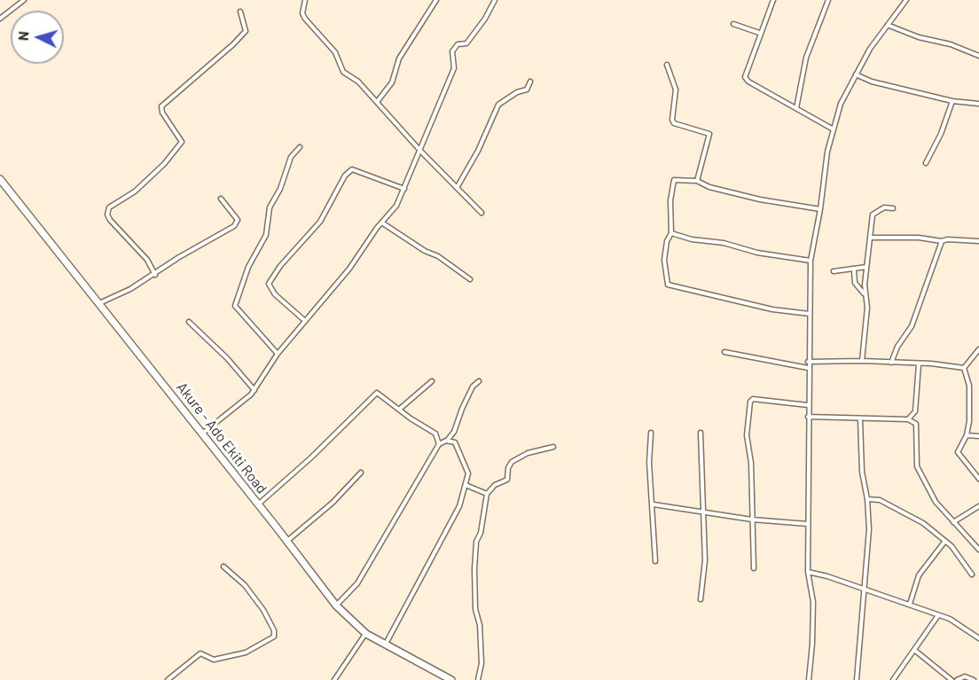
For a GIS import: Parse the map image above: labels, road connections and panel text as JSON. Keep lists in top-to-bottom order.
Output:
{
  "streets": {
    "main road": ["Akure - Ado Ekiti Road"]
  },
  "north": "left"
}
